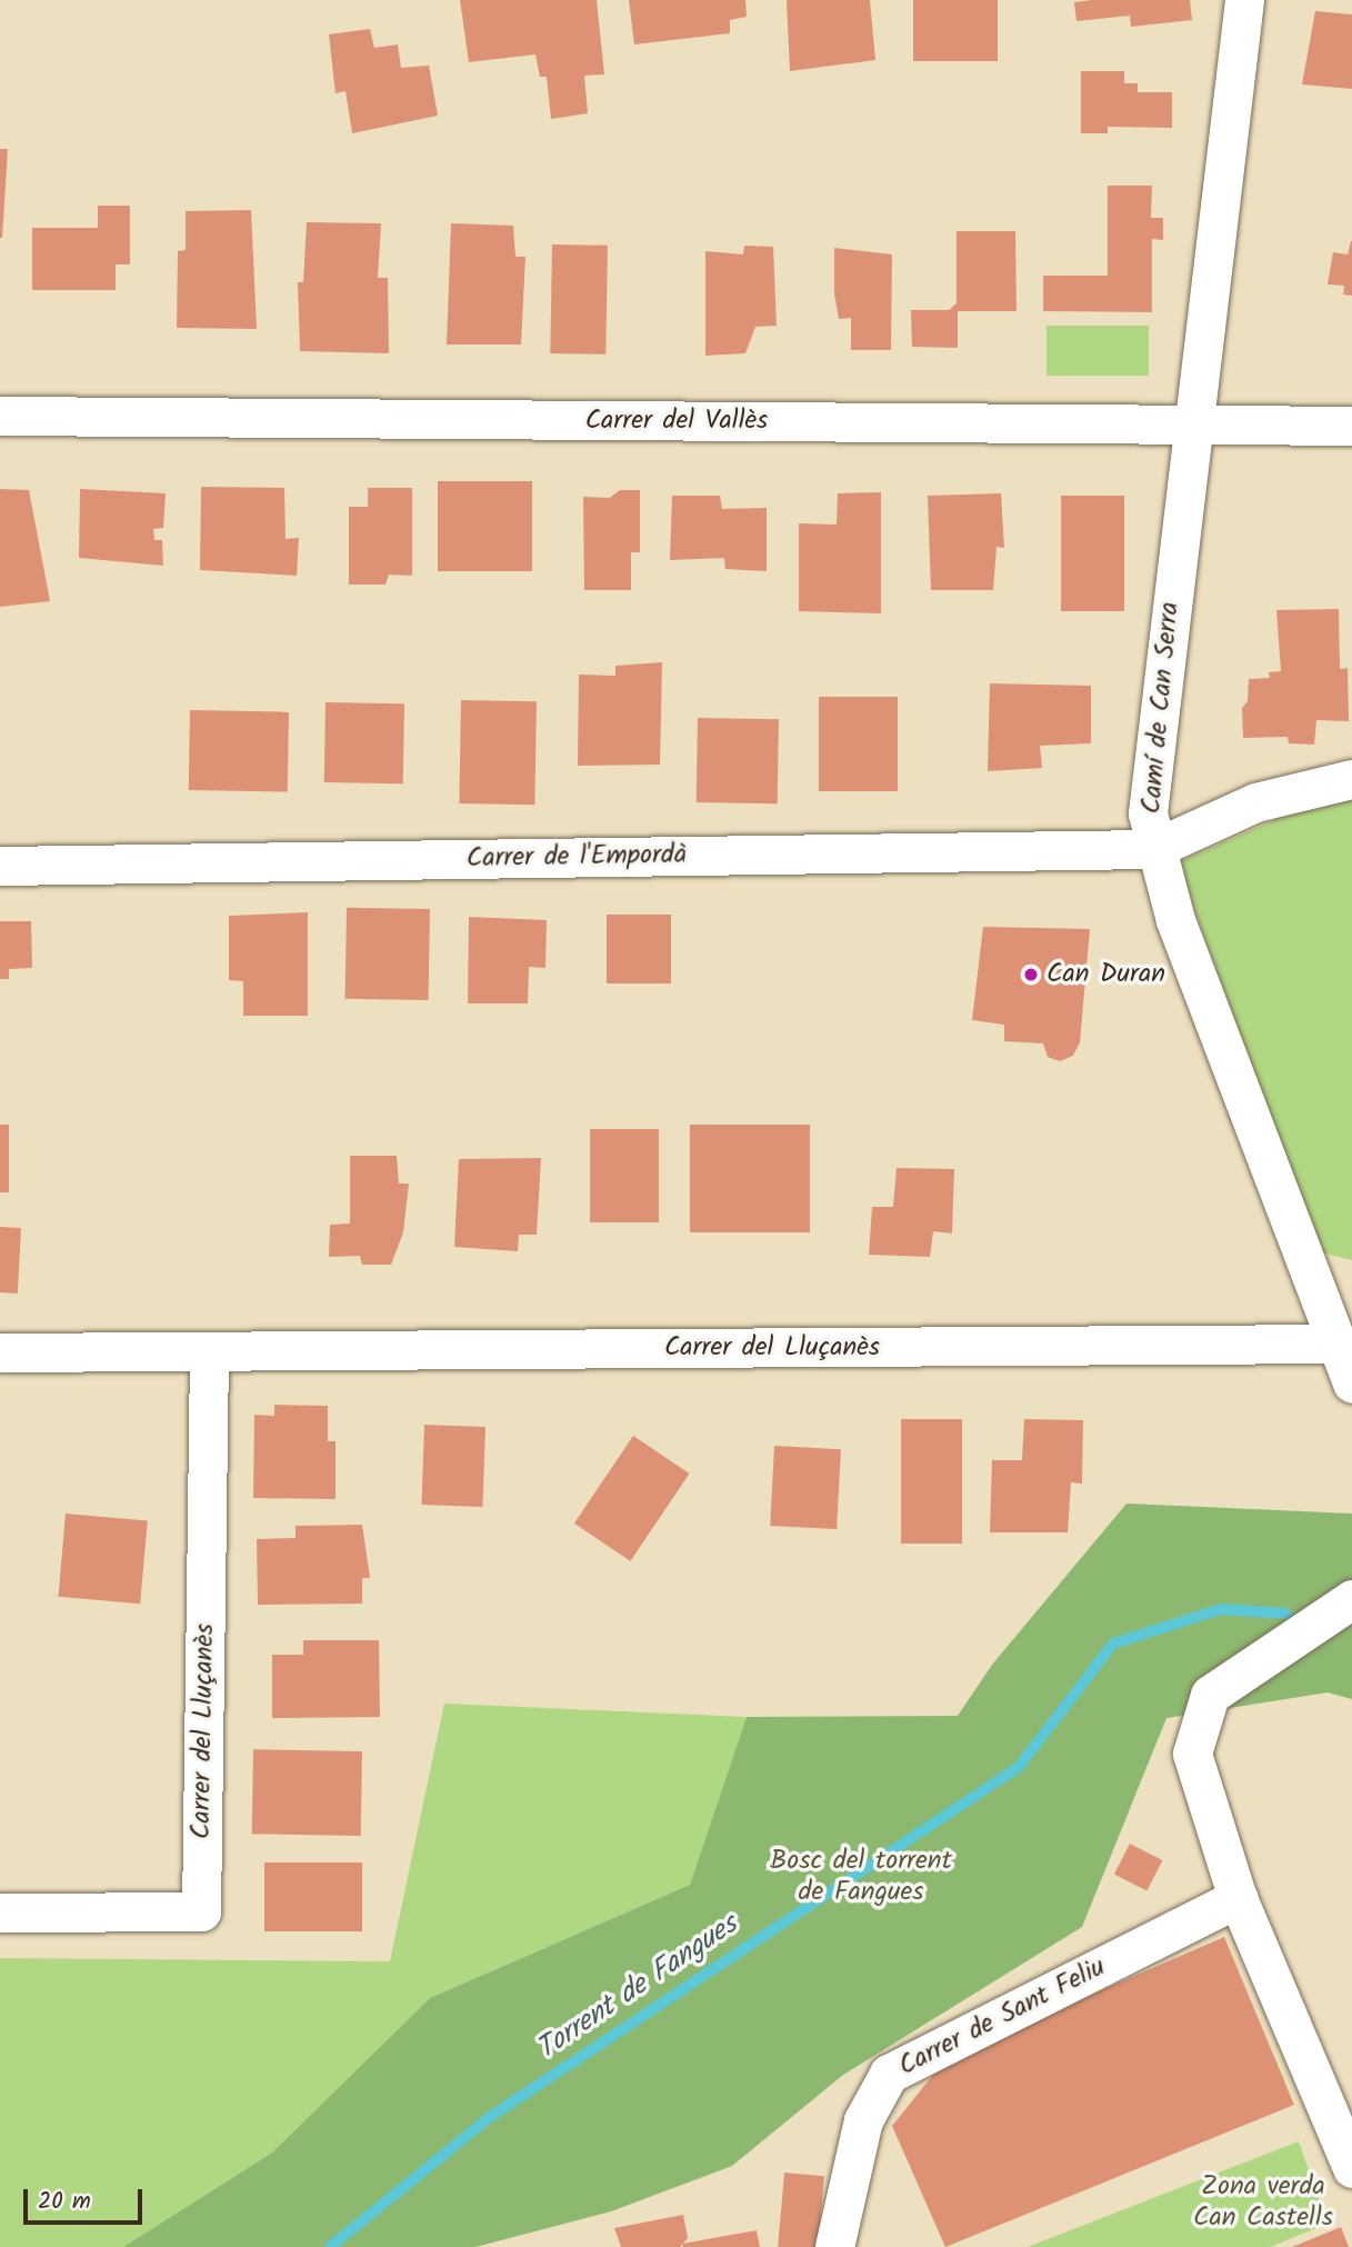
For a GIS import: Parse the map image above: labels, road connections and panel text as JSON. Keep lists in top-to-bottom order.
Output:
{
  "streets": {
    "street": [
      "Carrer del Vallès",
      "Camí de Can Serra",
      "Carrer de l'Empordà",
      "Carrer del Lluçanès",
      "Carrer de Sant Feliu"
    ]
  },
  "crossings": [
    ["Carrer del Vallès", "Camí de Can Serra"],
    ["Camí de Can Serra", "Carrer de l'Empordà"],
    ["Camí de Can Serra", "Carrer del Lluçanès"]
  ],
  "water": ["Torrent de Fangues"],
  "parks": ["Bosc del torrent de Fangues", "Zona verda Can Castells"],
  "places": ["Can Duran"],
  "scale_bar": "20 m"
}
